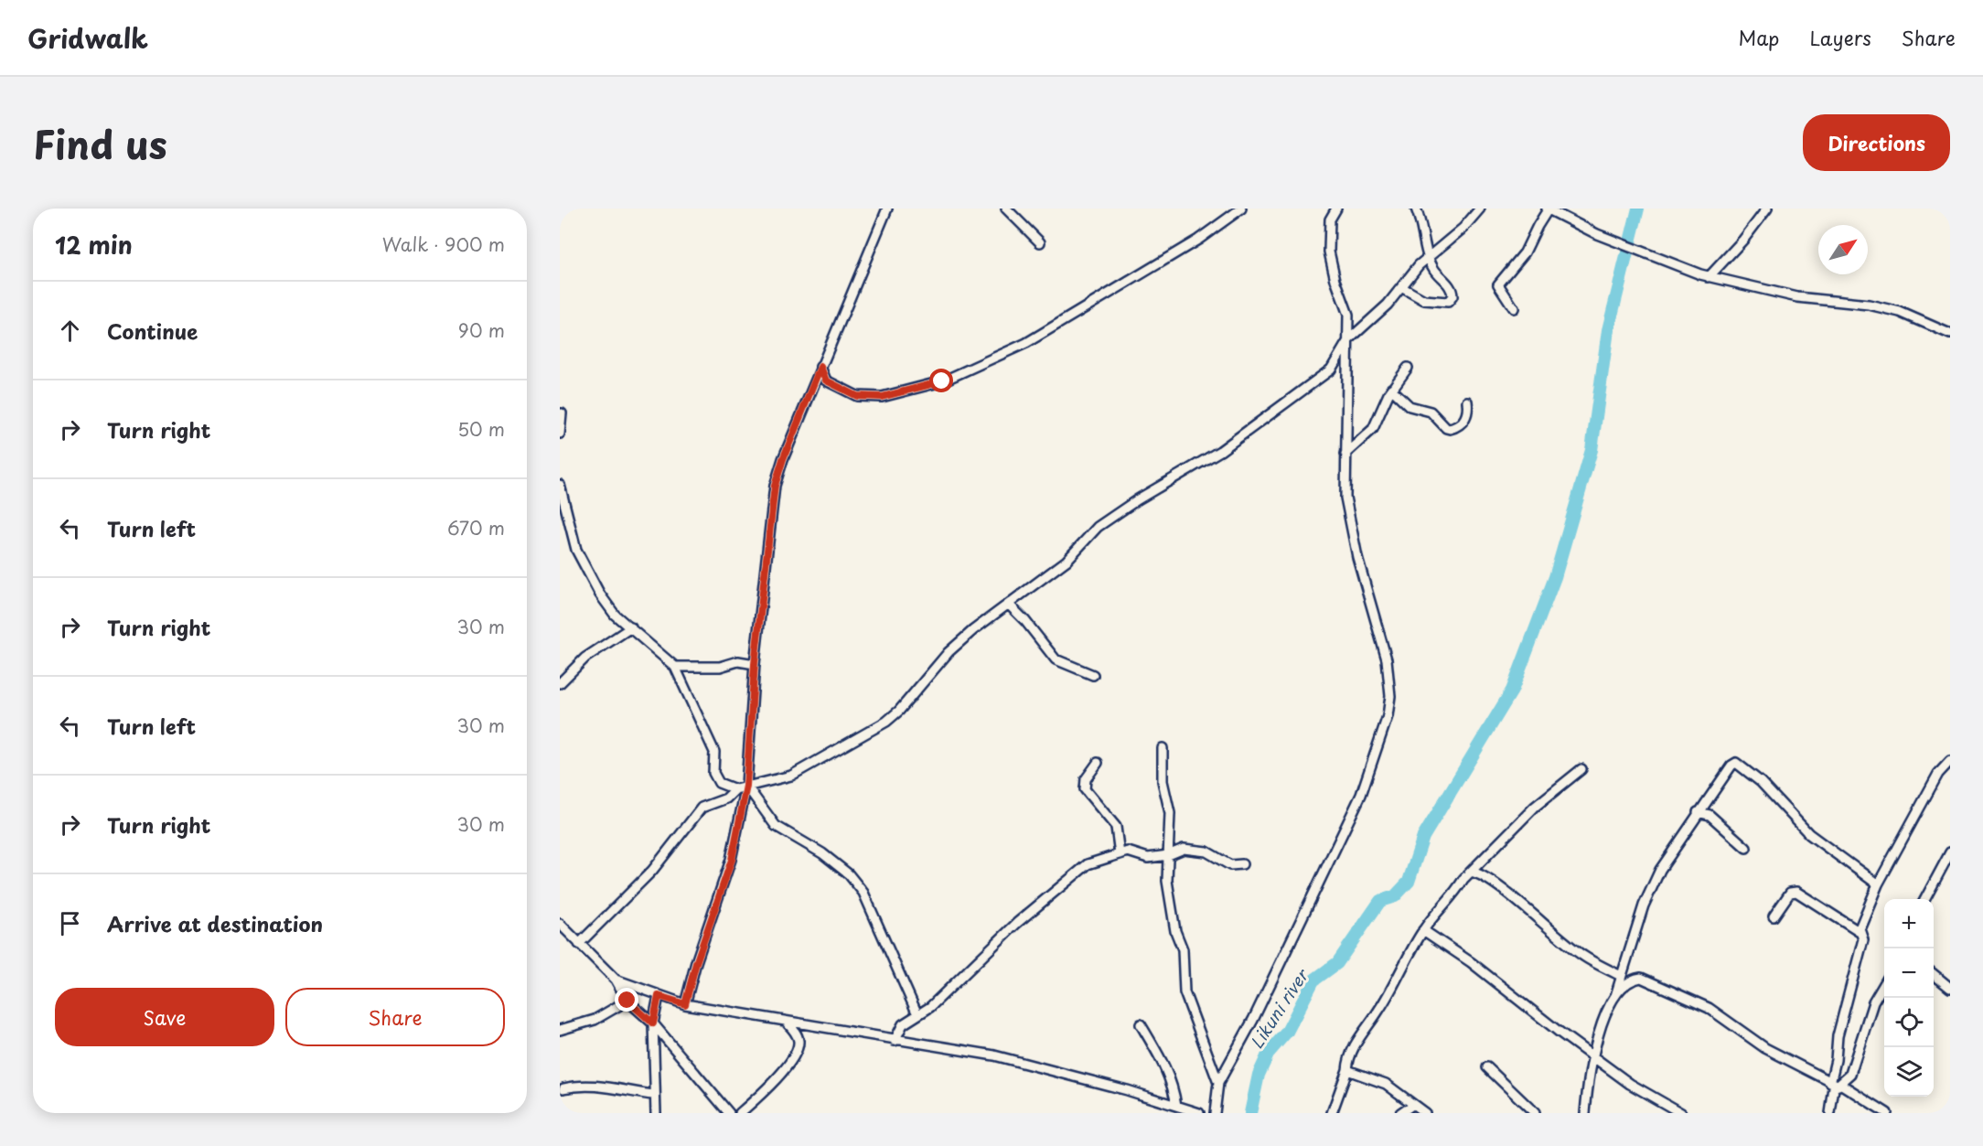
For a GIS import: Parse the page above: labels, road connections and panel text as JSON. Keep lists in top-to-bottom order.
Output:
{
  "water": ["Likuni river"],
  "north": "top right",
  "page": {
    "header": "Gridwalk",
    "nav": ["Map", "Layers", "Share"],
    "title": "Find us",
    "buttons": [
      "Directions",
      ["Save", "Share"]
    ],
    "heading": ["12 min", "Walk · 900 m"],
    "list": [
      ["Continue", "90 m"],
      ["Turn right", "50 m"],
      ["Turn left", "670 m"],
      ["Turn right", "30 m"],
      ["Turn left", "30 m"],
      ["Turn right", "30 m"],
      "Arrive at destination"
    ],
    "map_buttons": ["+", "−"]
  }
}
